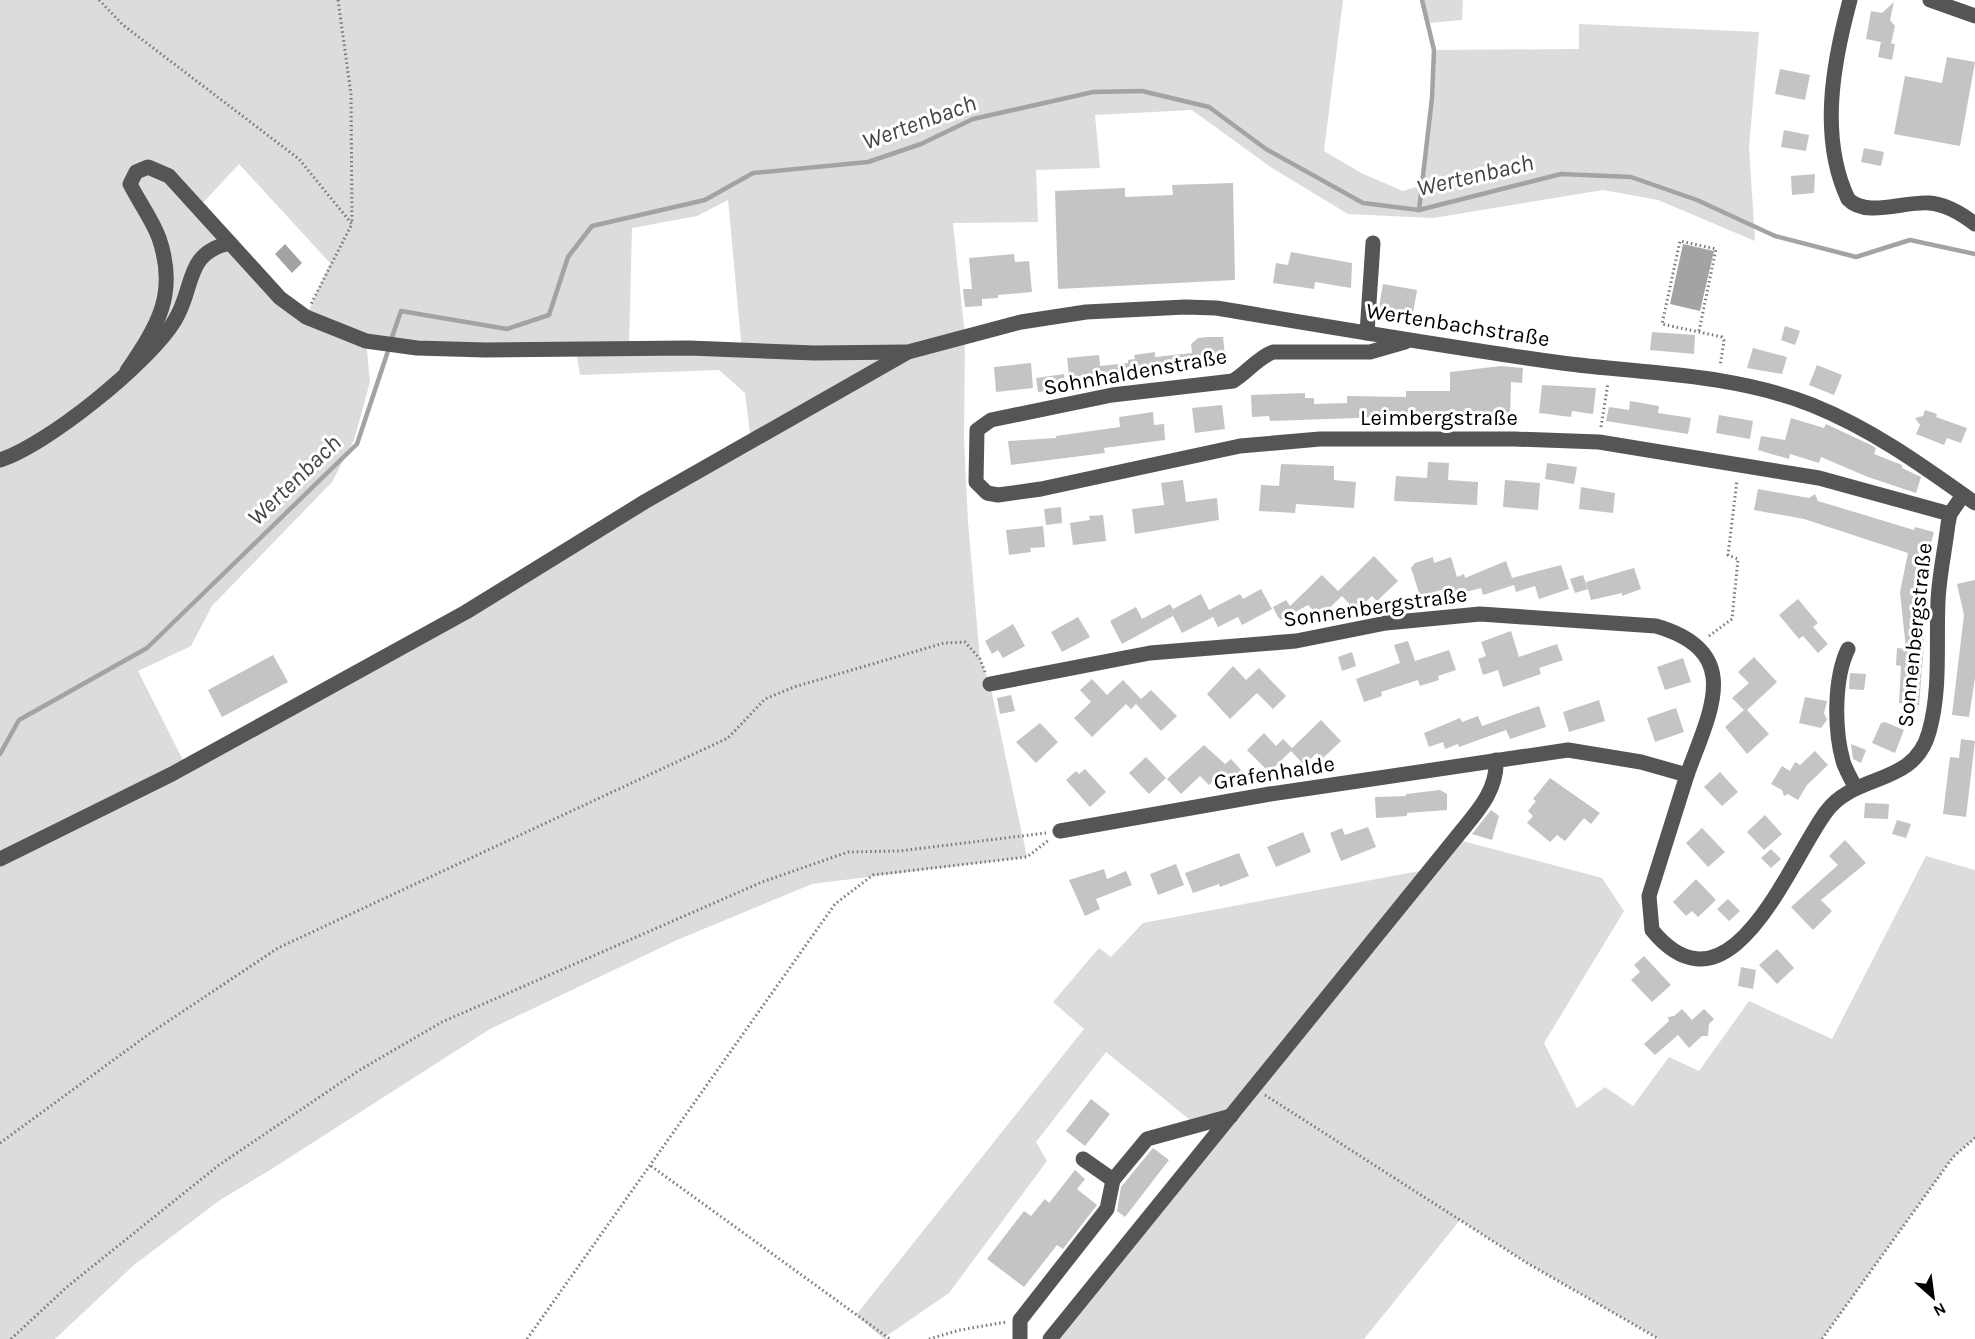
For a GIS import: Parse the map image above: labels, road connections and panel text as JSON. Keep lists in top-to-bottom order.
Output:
{
  "streets": {
    "street": [
      "Wertenbachstraße",
      "Sohnhaldenstraße",
      "Leimbergstraße",
      "Sonnenbergstraße",
      "Grafenhalde"
    ]
  },
  "crossings": [
    ["Wertenbachstraße", "Sohnhaldenstraße"],
    ["Wertenbachstraße", "Sonnenbergstraße"],
    ["Sohnhaldenstraße", "Leimbergstraße"],
    ["Leimbergstraße", "Sonnenbergstraße"]
  ],
  "water": ["Wertenbach"],
  "north": "bottom right"
}
